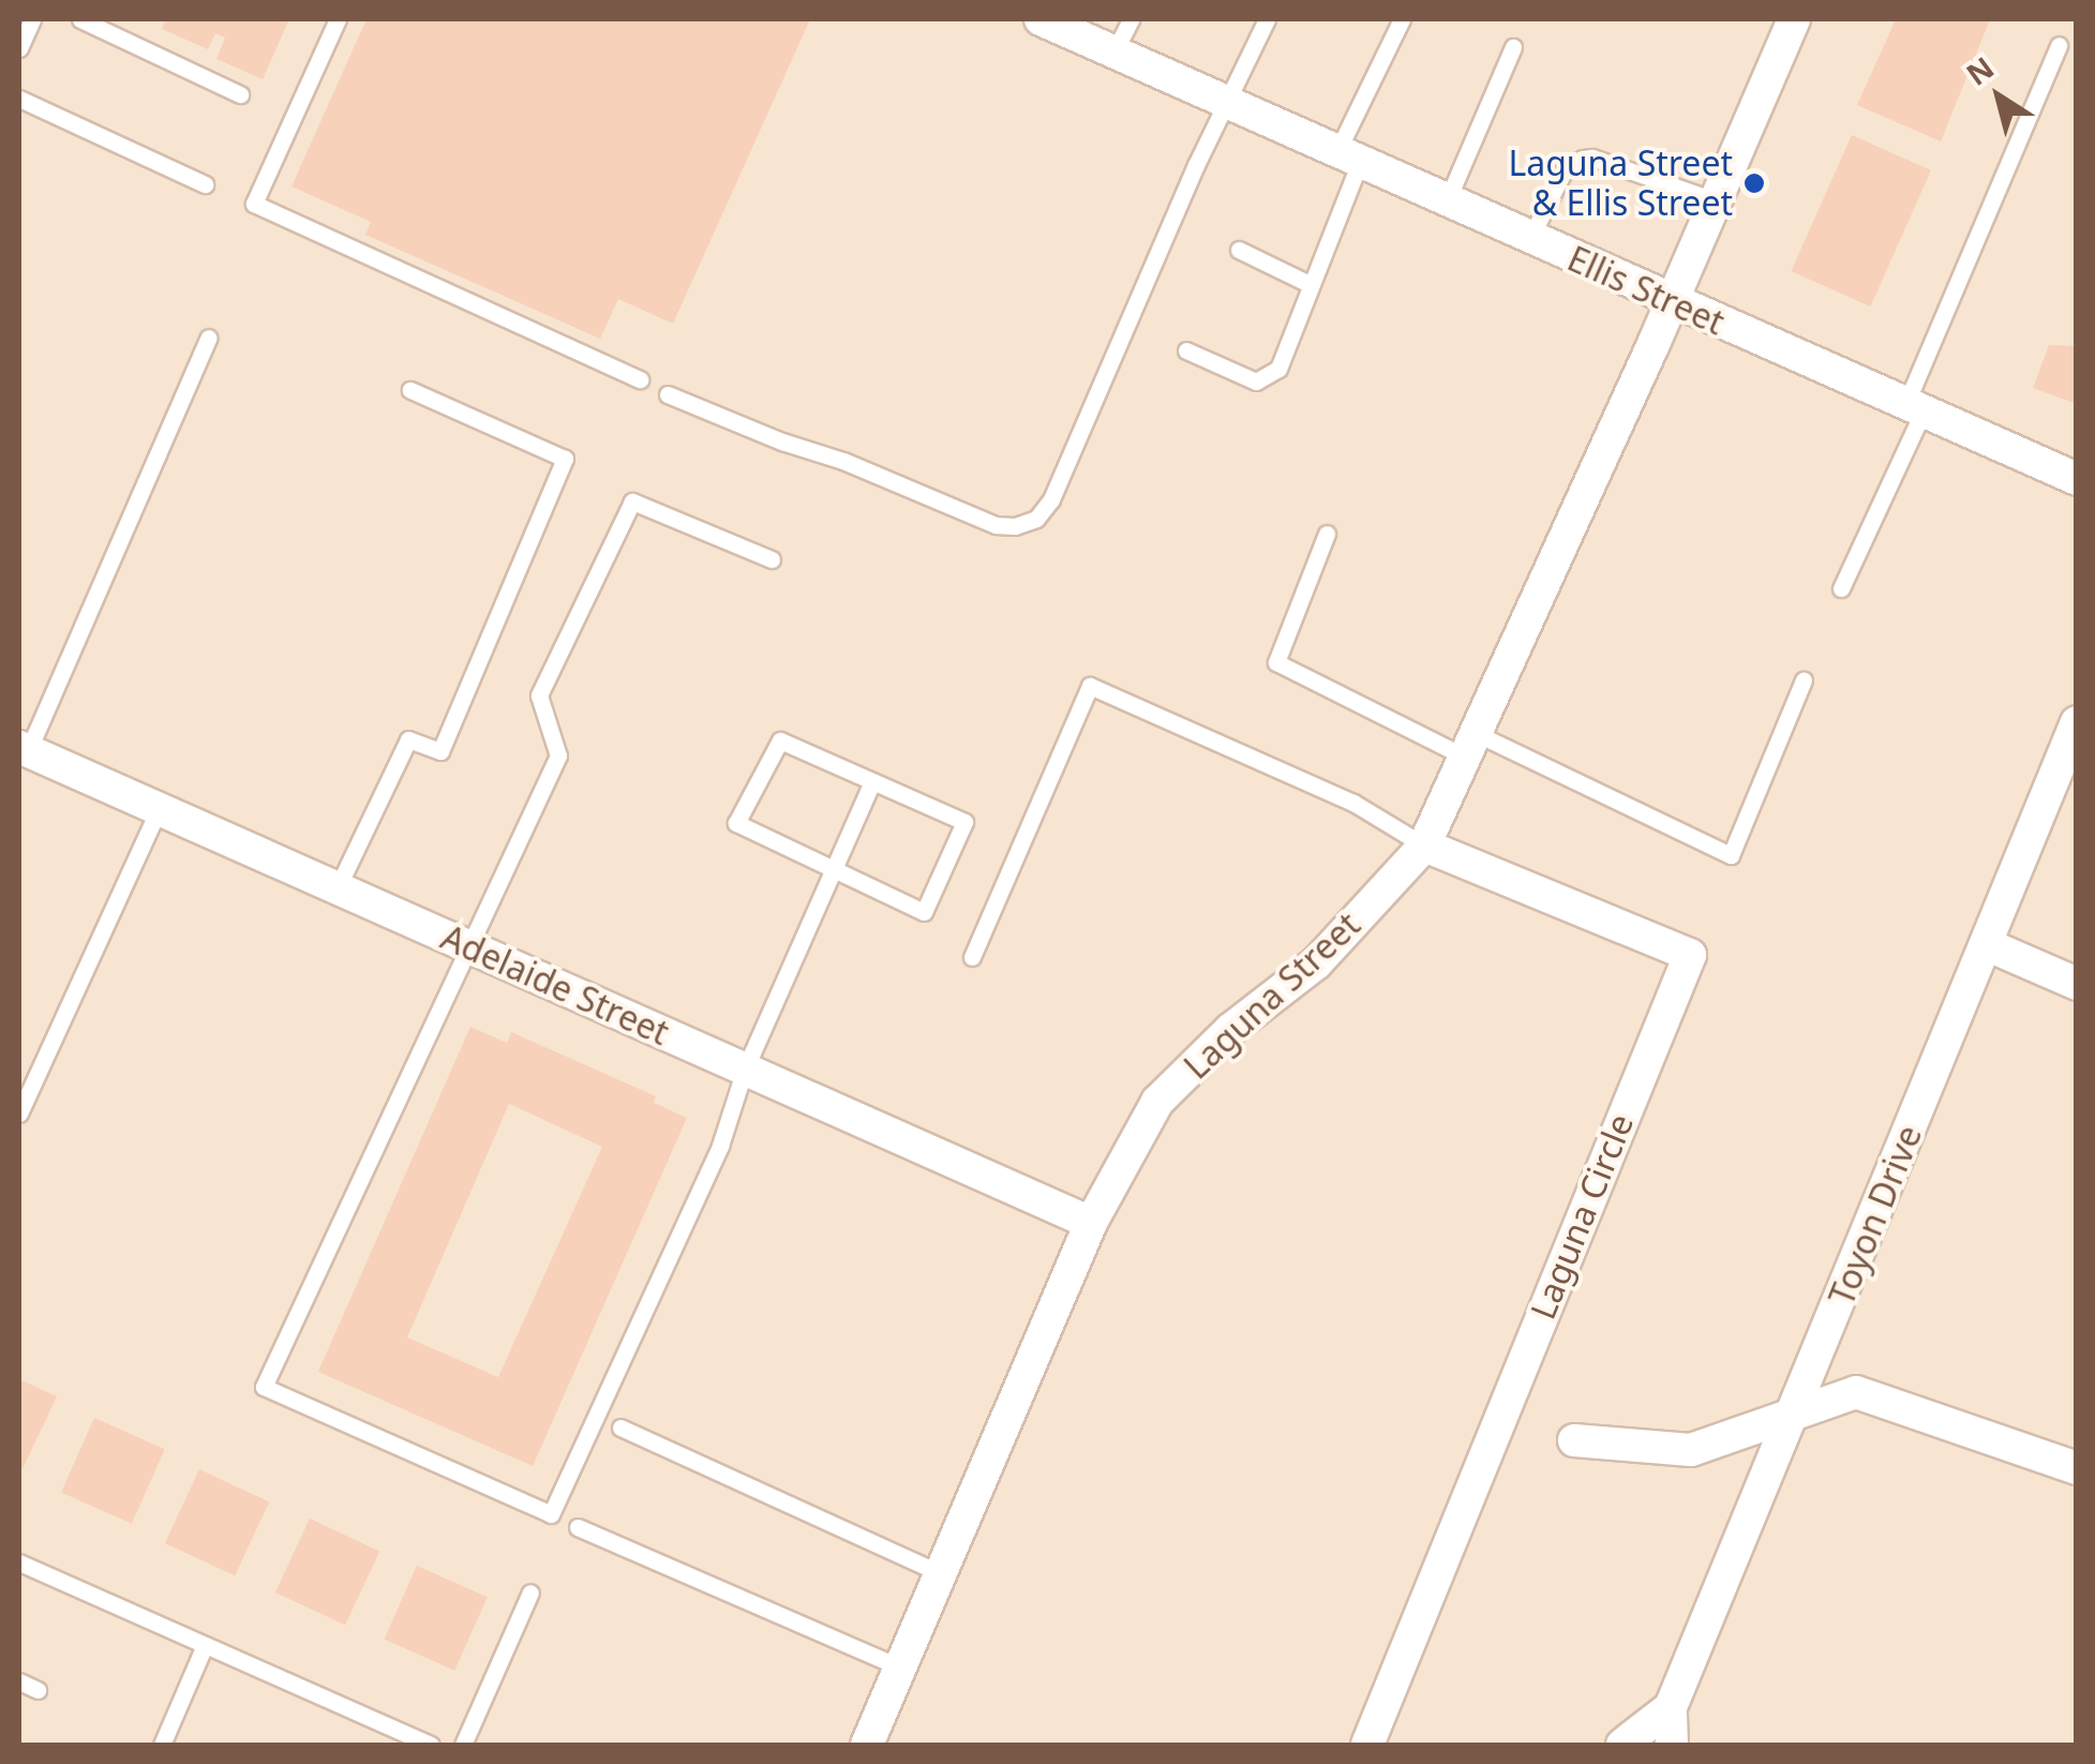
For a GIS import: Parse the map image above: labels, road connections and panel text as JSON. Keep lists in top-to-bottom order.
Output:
{
  "streets": {
    "street": [
      "Ellis Street",
      "Adelaide Street",
      "Laguna Street",
      "Toyon Drive",
      "Laguna Circle"
    ]
  },
  "crossings": [
    ["Ellis Street", "Laguna Street"],
    ["Adelaide Street", "Laguna Street"],
    ["Laguna Street", "Laguna Circle"]
  ],
  "places": ["Laguna Street & Ellis Street"],
  "north": "top left"
}
